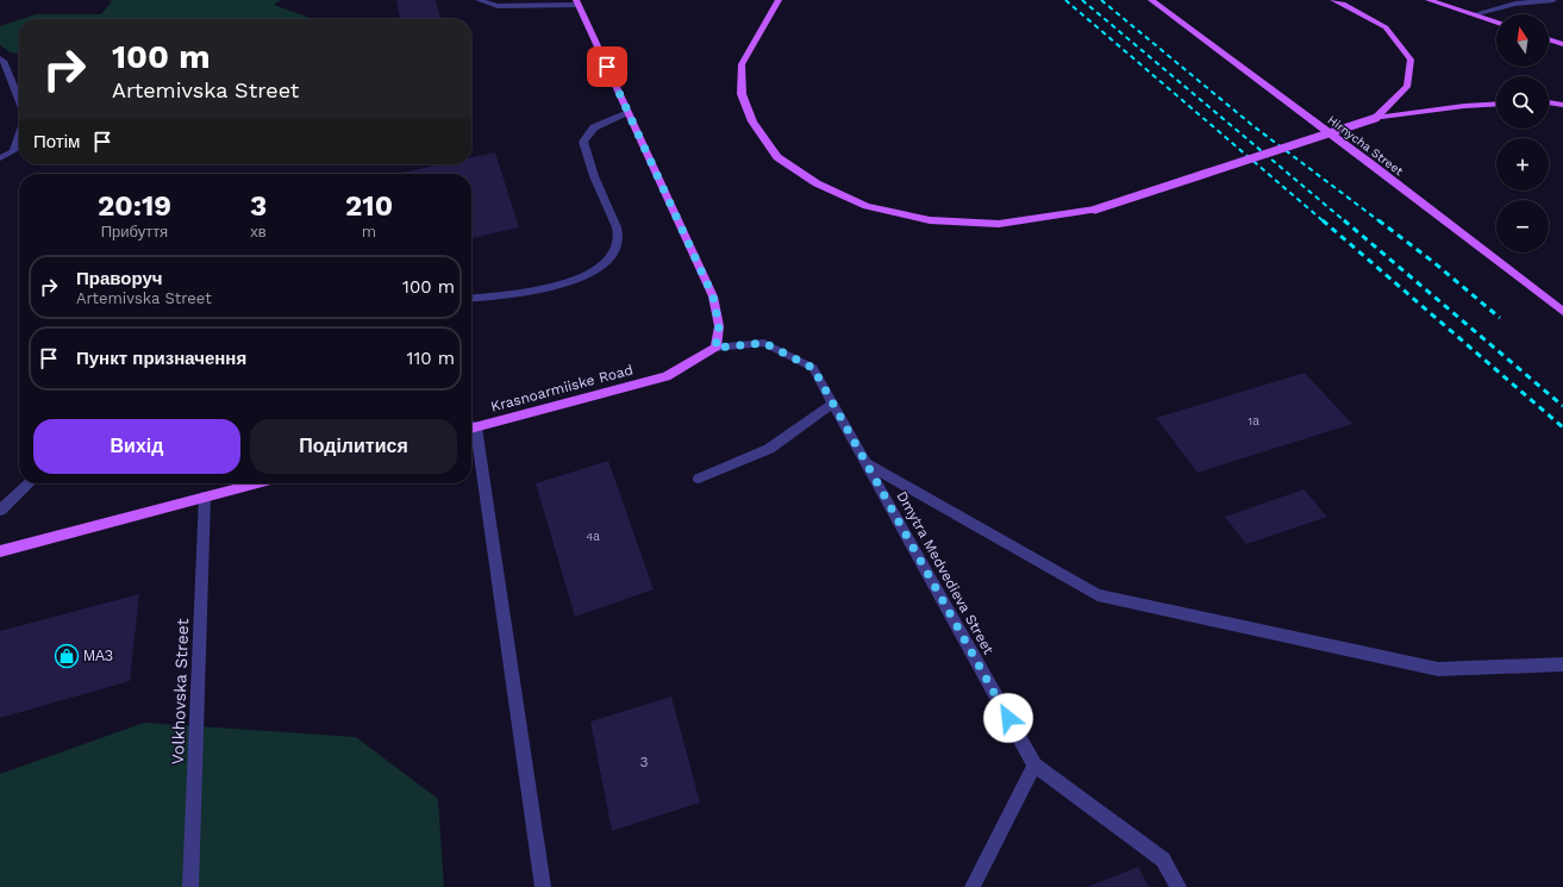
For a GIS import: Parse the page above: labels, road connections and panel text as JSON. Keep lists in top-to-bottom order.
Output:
{
  "streets": {
    "main road": ["Hirnycha Street", "Krasnoarmiiske Road"],
    "street": ["Dmytra Medvedieva Street", "Volkhovska Street"]
  },
  "crossings": [
    ["Krasnoarmiiske Road", "Dmytra Medvedieva Street"]
  ],
  "places": {
    "shop": ["МАЗ"]
  },
  "house_numbers": ["1а", "4а", "3"],
  "north": "top",
  "page": {
    "map_buttons": ["+", "−"],
    "turn": ["100 m", "Artemivska Street"],
    "then": "Потім",
    "eta": [
      "20:19",
      "Прибуття",
      "3",
      "хв",
      "210",
      "m"
    ],
    "list": [
      {
        "name": "Праворуч",
        "note": "Artemivska Street",
        "value": "100 m"
      },
      {
        "name": "Пункт призначення",
        "value": "110 m"
      }
    ],
    "buttons": ["Вихід", "Поділитися"]
  }
}
